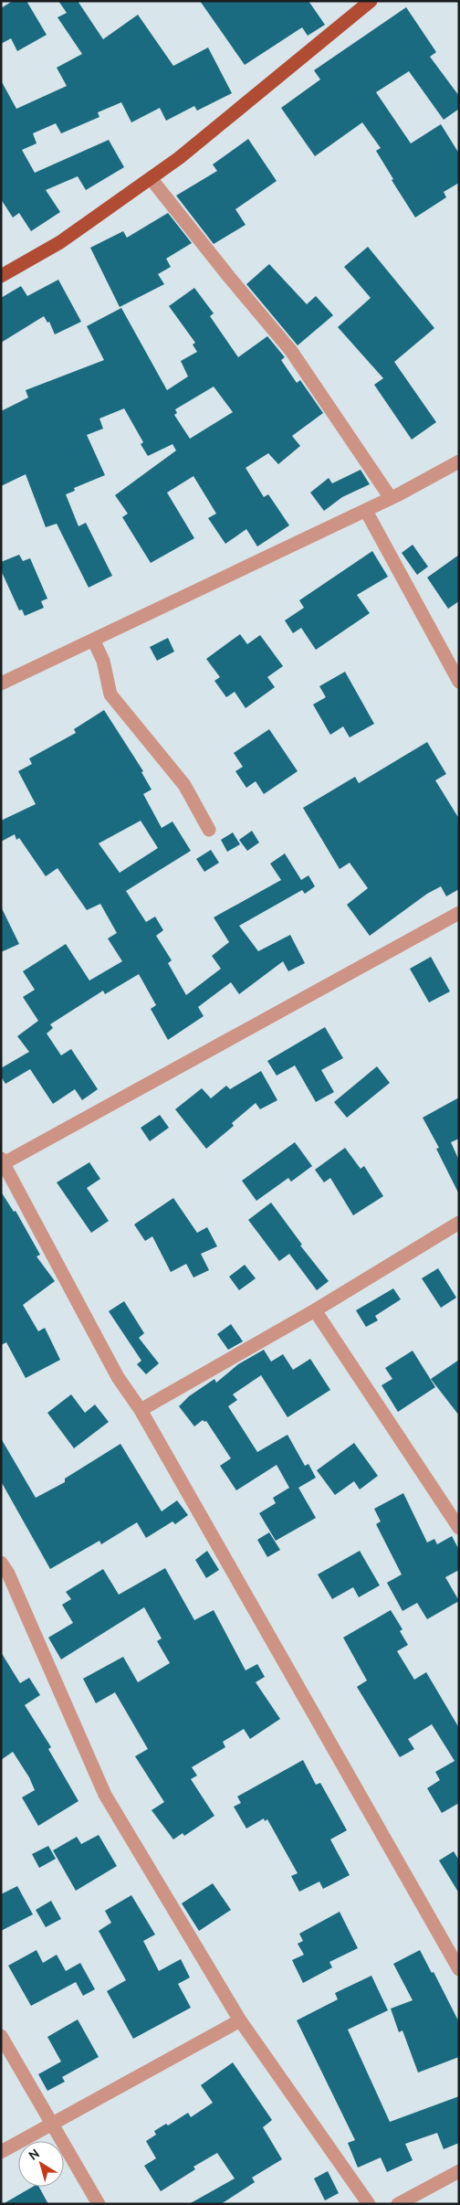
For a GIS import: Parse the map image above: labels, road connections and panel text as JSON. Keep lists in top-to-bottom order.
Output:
{
  "north": "top left"
}
